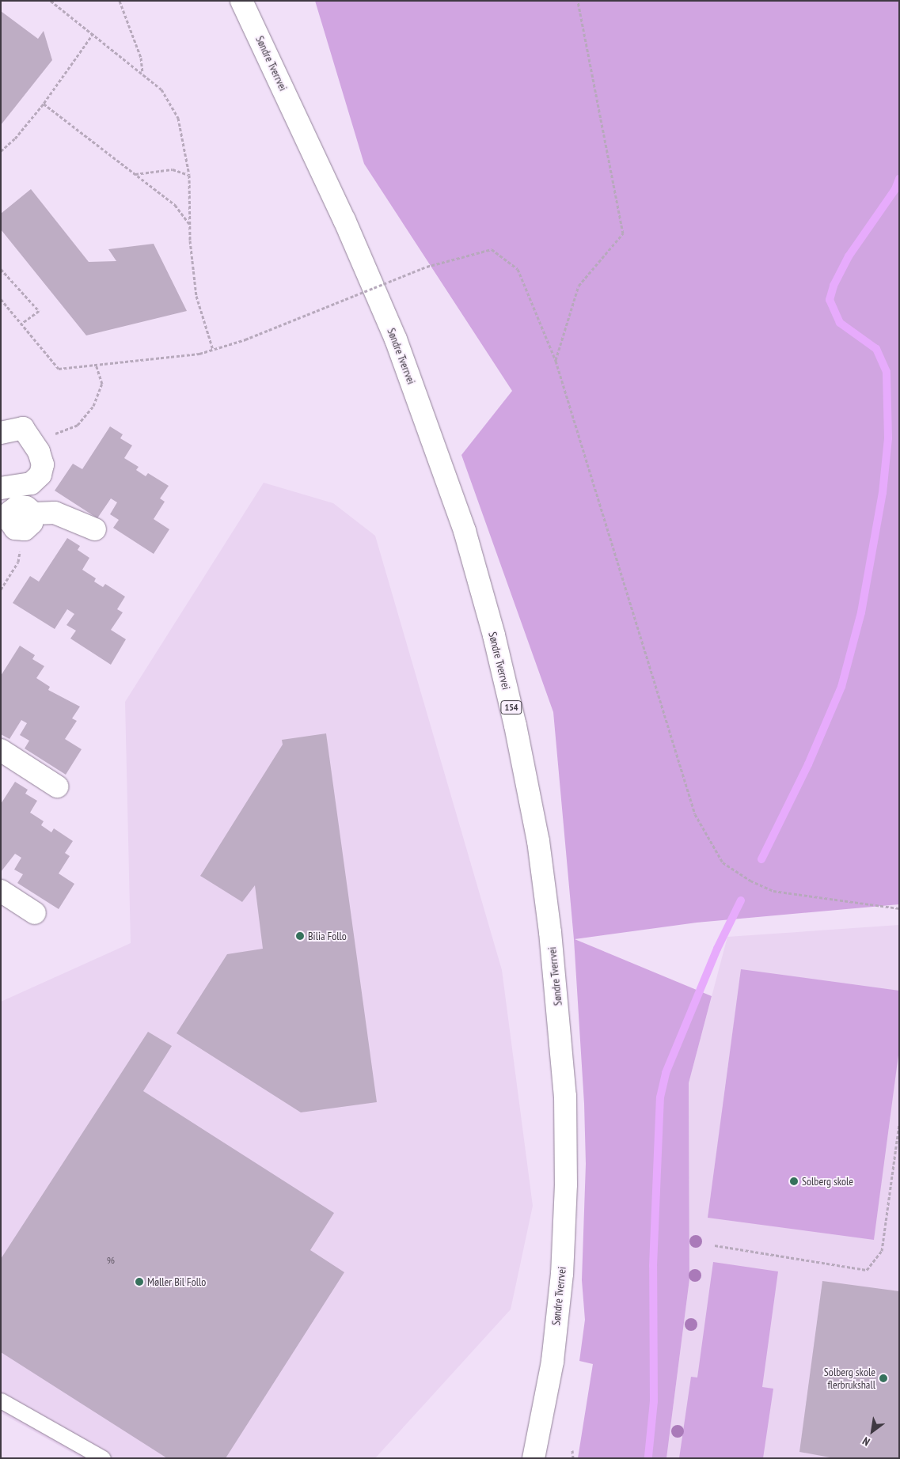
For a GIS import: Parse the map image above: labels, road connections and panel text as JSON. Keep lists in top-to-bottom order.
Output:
{
  "streets": {
    "main road": ["Søndre Tverrvei", "154"]
  },
  "places": [
    "Bilia Follo",
    "Solberg skole",
    "Møller Bil Follo",
    "Solberg skole flerbrukshall"
  ],
  "house_numbers": ["96"],
  "north": "bottom left"
}
